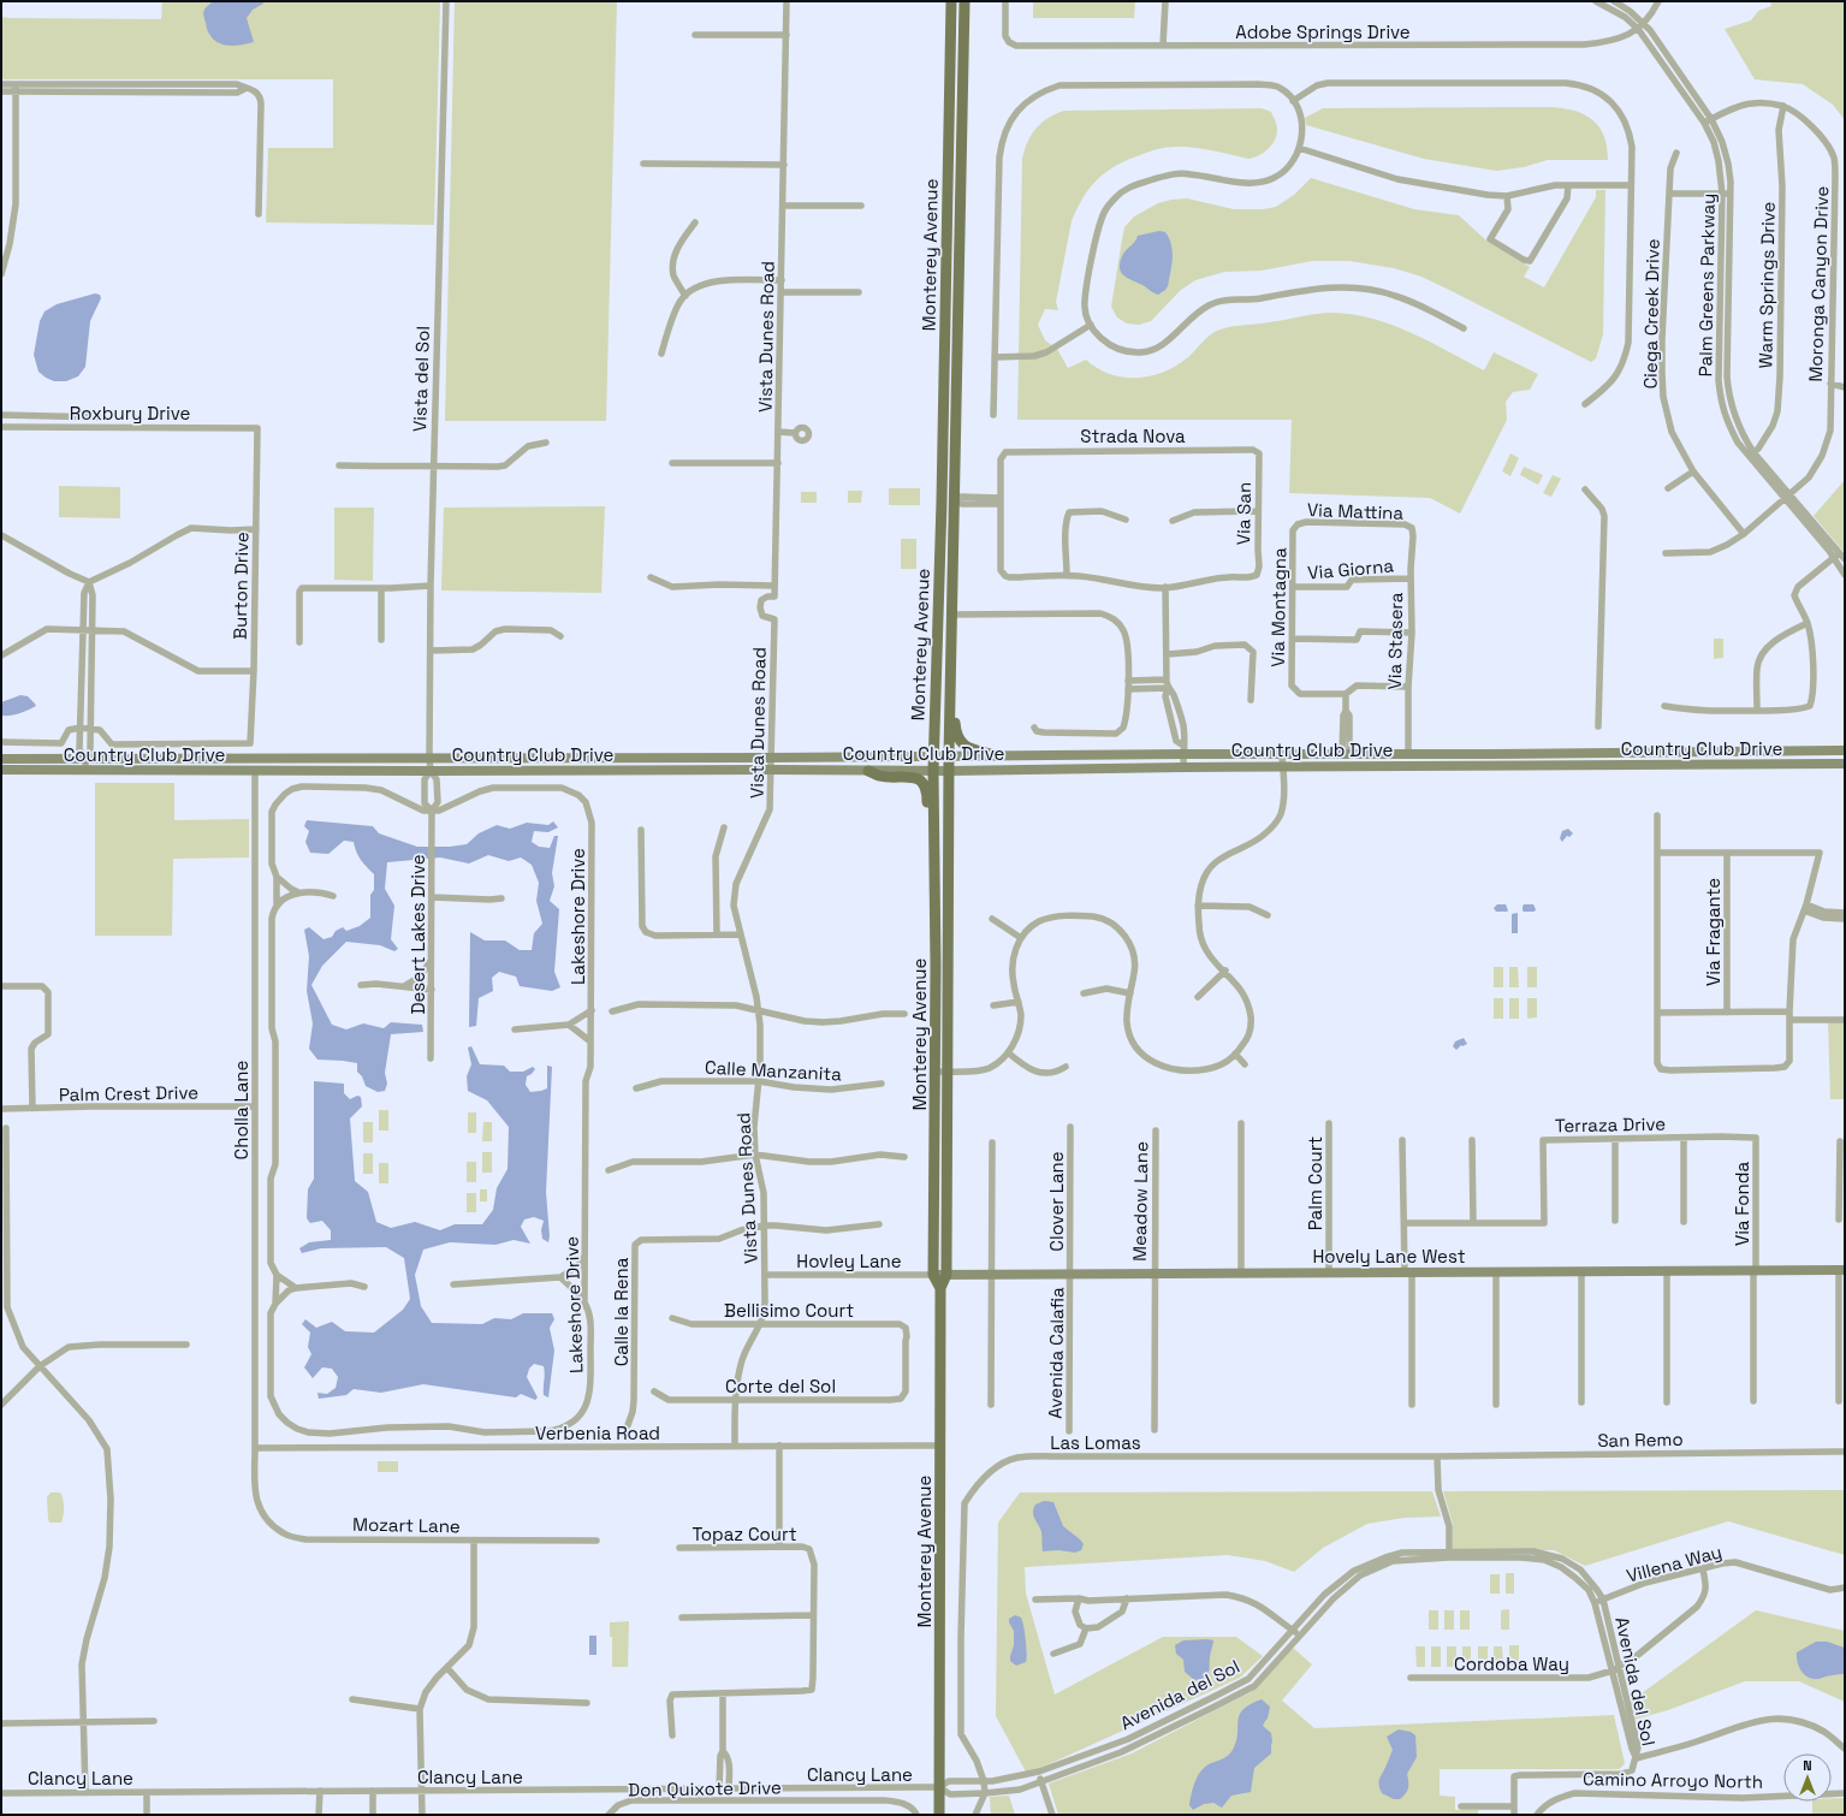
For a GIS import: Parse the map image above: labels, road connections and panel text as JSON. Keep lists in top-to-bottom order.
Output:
{
  "streets": {
    "main road": ["Monterey Avenue", "Country Club Drive", "Hovely Lane West"],
    "street": [
      "Adobe Springs Drive",
      "Moronga Canyon Drive",
      "Palm Greens Parkway",
      "Warm Springs Drive",
      "Ciega Creek Drive",
      "Vista Dunes Road",
      "Vista del Sol",
      "Roxbury Drive",
      "Strada Nova",
      "Via Mattina",
      "Via San",
      "Via Giorna",
      "Burton Drive",
      "Via Montagna",
      "Via Stasera",
      "Lakeshore Drive",
      "Via Fragante",
      "Desert Lakes Drive",
      "Calle Manzanita",
      "Palm Crest Drive",
      "Cholla Lane",
      "Terraza Drive",
      "Palm Court",
      "Clover Lane",
      "Meadow Lane",
      "Via Fonda",
      "Hovley Lane",
      "Bellisimo Court",
      "Calle la Rena",
      "Avenida Calafia",
      "Corte del Sol",
      "Verbenia Road",
      "San Remo",
      "Las Lomas",
      "Mozart Lane",
      "Topaz Court",
      "Villena Way",
      "Cordoba Way",
      "Avenida del Sol",
      "Clancy Lane",
      "Camino Arroyo North",
      "Don Quixote Drive"
    ]
  },
  "crossings": [
    ["Adobe Springs Drive", "Palm Greens Parkway"],
    ["Monterey Avenue", "Country Club Drive"],
    ["Monterey Avenue", "Hovely Lane West"],
    ["Monterey Avenue", "Hovley Lane"],
    ["Monterey Avenue", "Verbenia Road"],
    ["Monterey Avenue", "Avenida del Sol"],
    ["Monterey Avenue", "Clancy Lane"],
    ["Moronga Canyon Drive", "Palm Greens Parkway"],
    ["Moronga Canyon Drive", "Warm Springs Drive"],
    ["Moronga Canyon Drive", "Ciega Creek Drive"],
    ["Palm Greens Parkway", "Warm Springs Drive"],
    ["Vista Dunes Road", "Country Club Drive"],
    ["Vista Dunes Road", "Calle Manzanita"],
    ["Vista Dunes Road", "Hovley Lane"],
    ["Vista Dunes Road", "Bellisimo Court"],
    ["Vista Dunes Road", "Calle la Rena"],
    ["Vista Dunes Road", "Corte del Sol"],
    ["Vista Dunes Road", "Verbenia Road"],
    ["Vista del Sol", "Country Club Drive"],
    ["Vista del Sol", "Desert Lakes Drive"],
    ["Roxbury Drive", "Burton Drive"],
    ["Strada Nova", "Via San"],
    ["Via Mattina", "Via Montagna"],
    ["Via Mattina", "Via Stasera"],
    ["Via Giorna", "Via Montagna"],
    ["Via Giorna", "Via Stasera"],
    ["Via Stasera", "Country Club Drive"],
    ["Country Club Drive", "Desert Lakes Drive"],
    ["Country Club Drive", "Cholla Lane"],
    ["Lakeshore Drive", "Desert Lakes Drive"],
    ["Palm Crest Drive", "Cholla Lane"],
    ["Cholla Lane", "Verbenia Road"],
    ["Cholla Lane", "Mozart Lane"],
    ["Terraza Drive", "Via Fonda"],
    ["Palm Court", "Hovely Lane West"],
    ["Clover Lane", "Hovely Lane West"],
    ["Clover Lane", "Avenida Calafia"],
    ["Meadow Lane", "Hovely Lane West"],
    ["Via Fonda", "Hovely Lane West"],
    ["Hovely Lane West", "Hovley Lane"],
    ["Hovely Lane West", "Avenida Calafia"],
    ["Bellisimo Court", "Corte del Sol"],
    ["Verbenia Road", "Mozart Lane"],
    ["San Remo", "Las Lomas"],
    ["Las Lomas", "Avenida del Sol"],
    ["Mozart Lane", "Clancy Lane"],
    ["Villena Way", "Cordoba Way"],
    ["Villena Way", "Avenida del Sol"],
    ["Cordoba Way", "Avenida del Sol"],
    ["Avenida del Sol", "Clancy Lane"]
  ],
  "north": "top"
}
